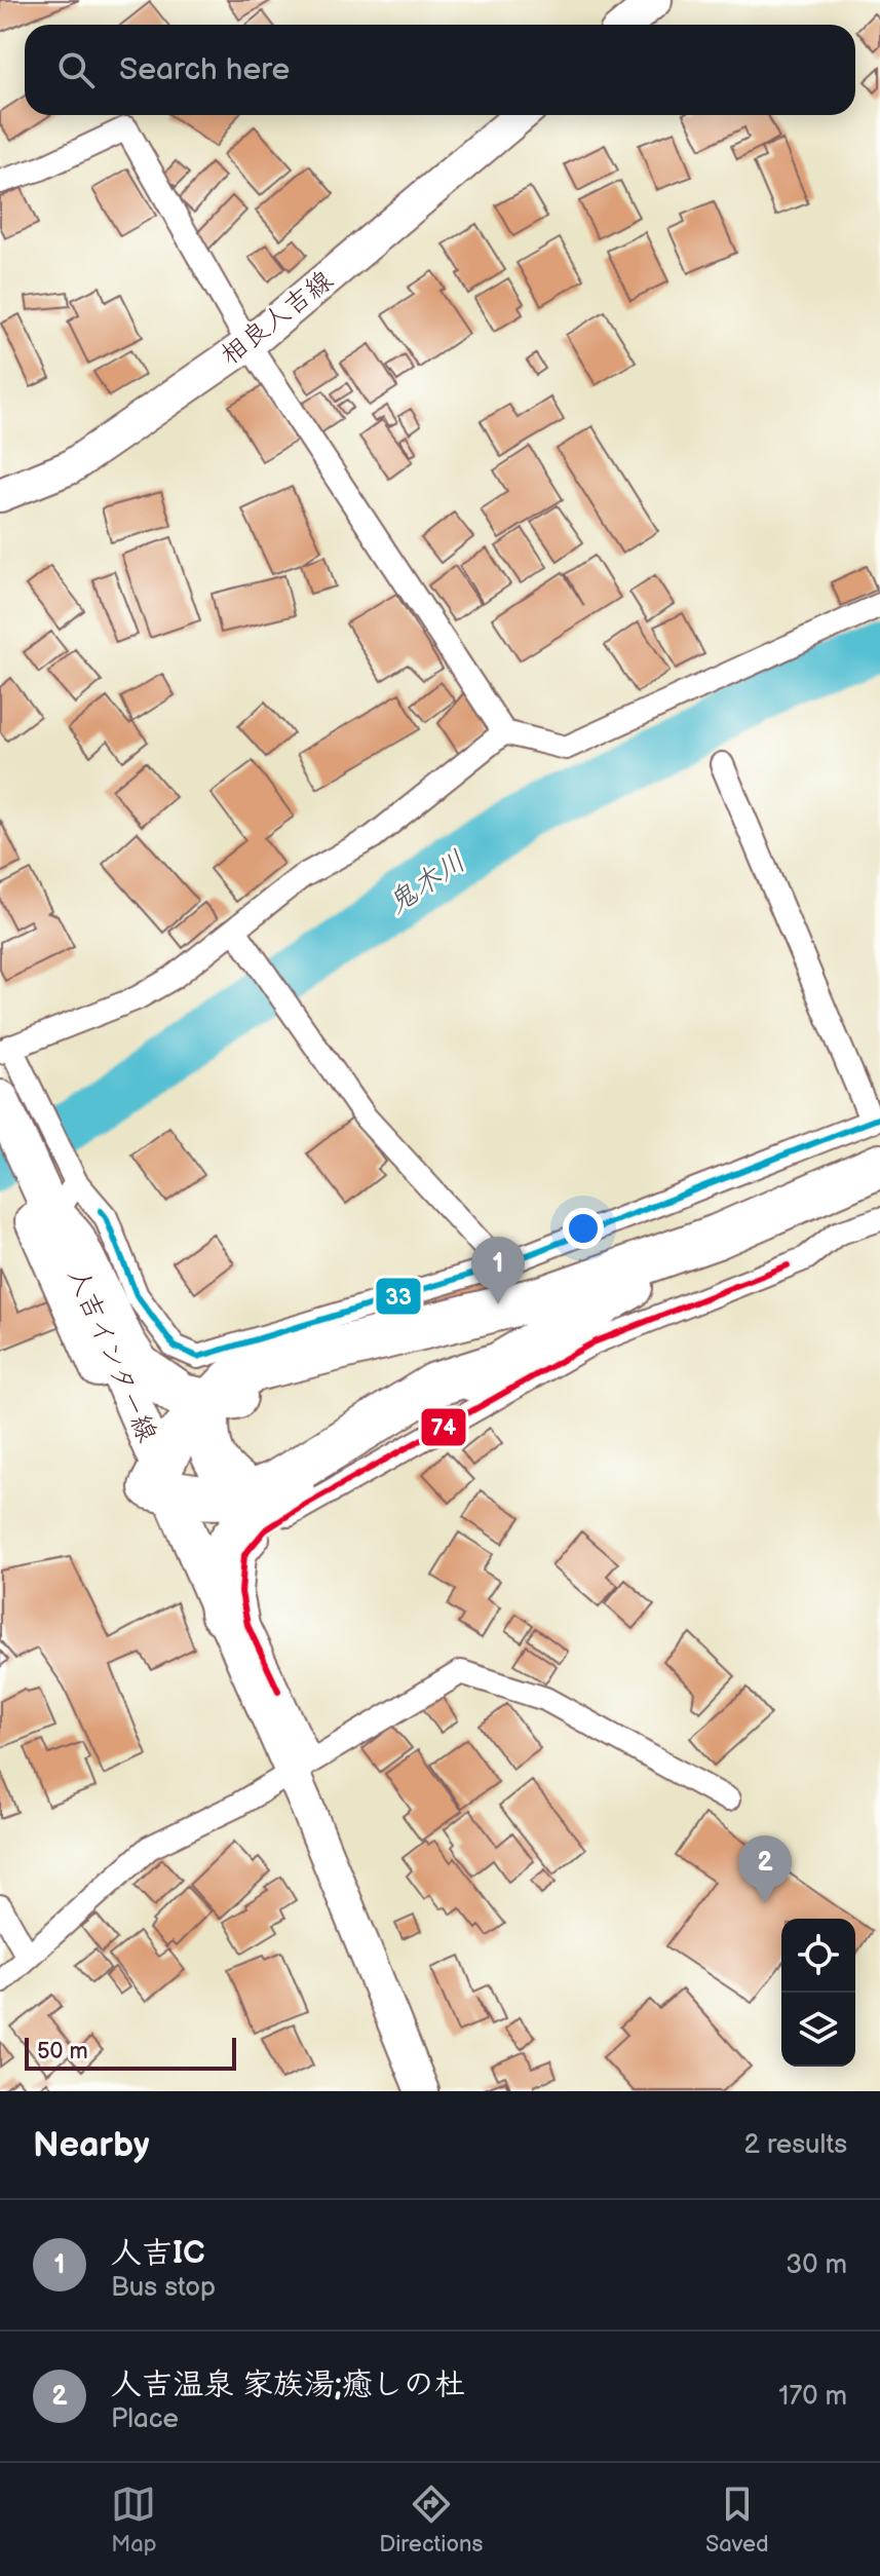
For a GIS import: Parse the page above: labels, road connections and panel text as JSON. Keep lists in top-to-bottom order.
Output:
{
  "streets": {
    "main road": ["人吉インター線"],
    "street": ["相良人吉線"]
  },
  "water": ["鬼木川"],
  "lines": ["transit line 33", "transit line 74"],
  "scale_bar": "50 m",
  "page": {
    "search": "Search here",
    "pins": ["1", "2"],
    "scale": "50 m",
    "heading": ["Nearby", "2 results"],
    "list": [
      {
        "mark": "1",
        "name": "人吉IC",
        "note": "Bus stop",
        "value": "30 m"
      },
      {
        "mark": "2",
        "name": "人吉温泉 家族湯;癒しの杜",
        "note": "Place",
        "value": "170 m"
      }
    ],
    "nav": ["Map", "Directions", "Saved"]
  }
}
